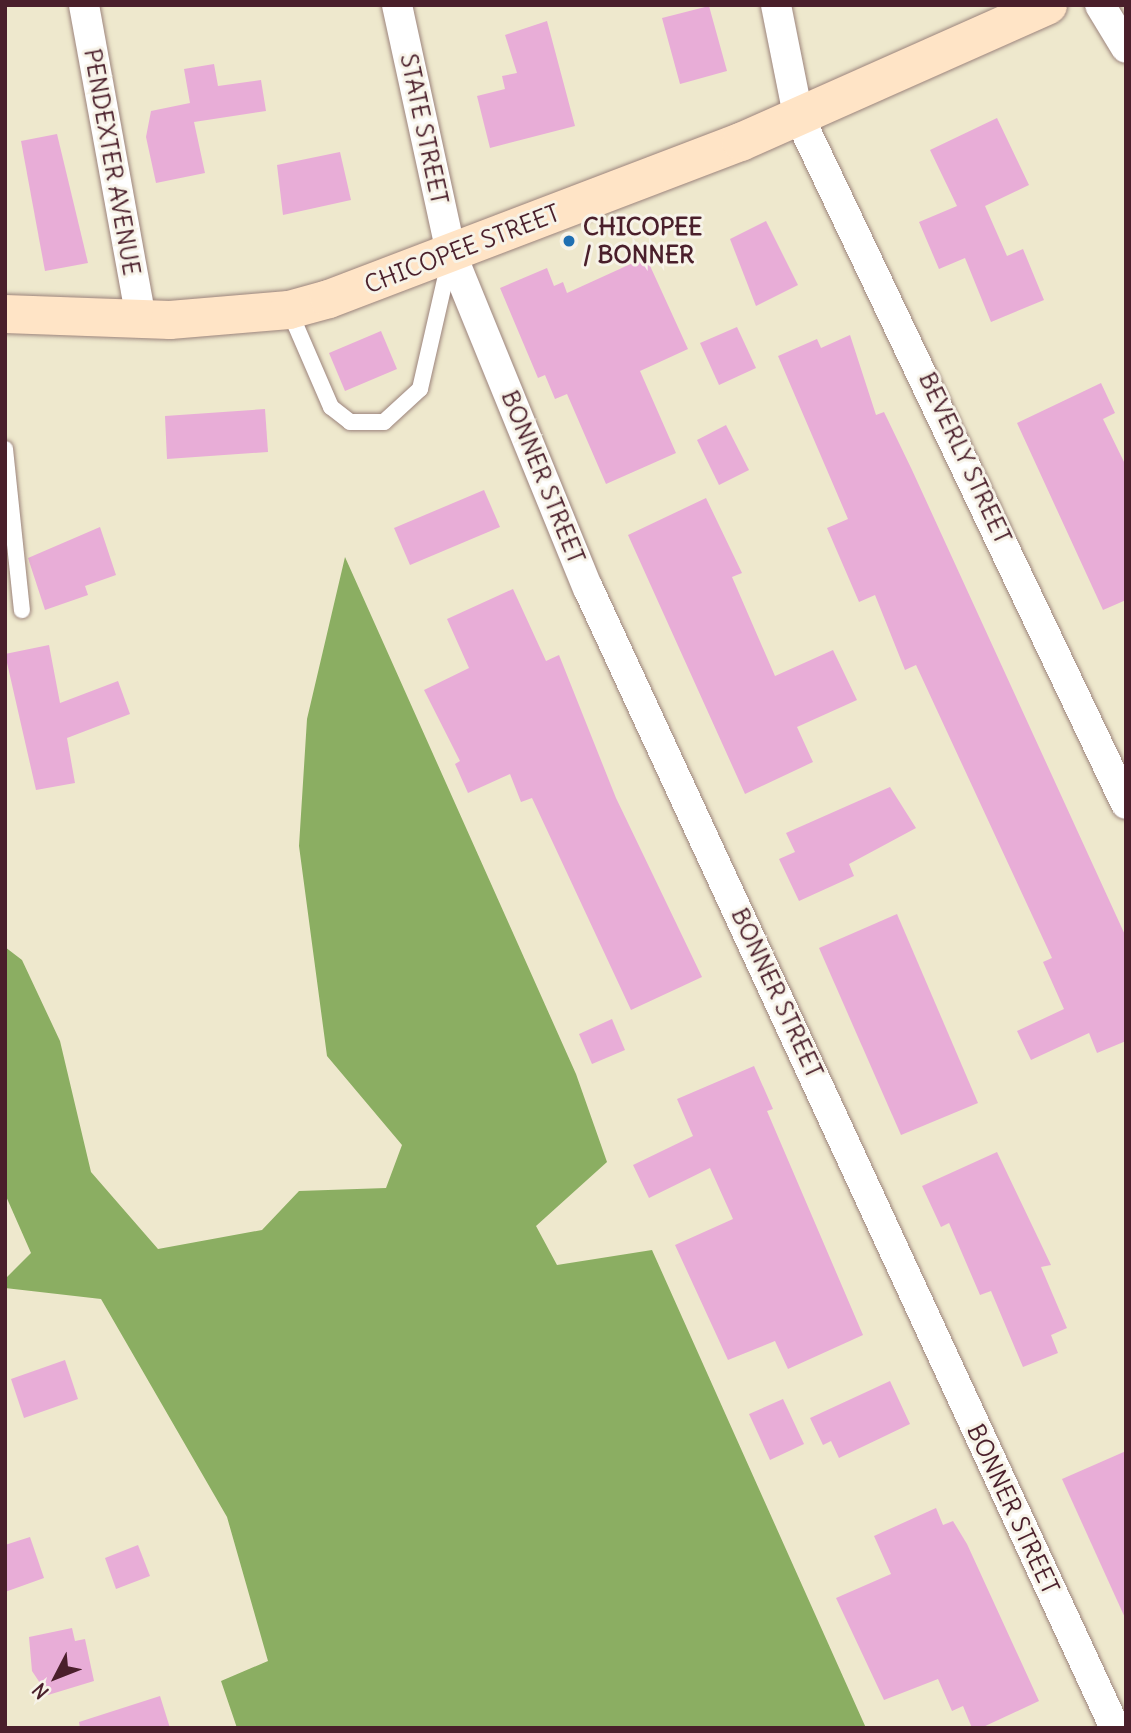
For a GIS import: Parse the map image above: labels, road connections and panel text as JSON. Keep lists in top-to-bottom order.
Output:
{
  "streets": {
    "main road": ["CHICOPEE STREET"],
    "street": [
      "STATE STREET",
      "PENDEXTER AVENUE",
      "BEVERLY STREET",
      "BONNER STREET"
    ]
  },
  "crossings": [
    ["STATE STREET", "CHICOPEE STREET"],
    ["STATE STREET", "BONNER STREET"],
    ["PENDEXTER AVENUE", "CHICOPEE STREET"],
    ["CHICOPEE STREET", "BEVERLY STREET"],
    ["CHICOPEE STREET", "BONNER STREET"]
  ],
  "places": ["CHICOPEE / BONNER"],
  "north": "bottom left"
}
